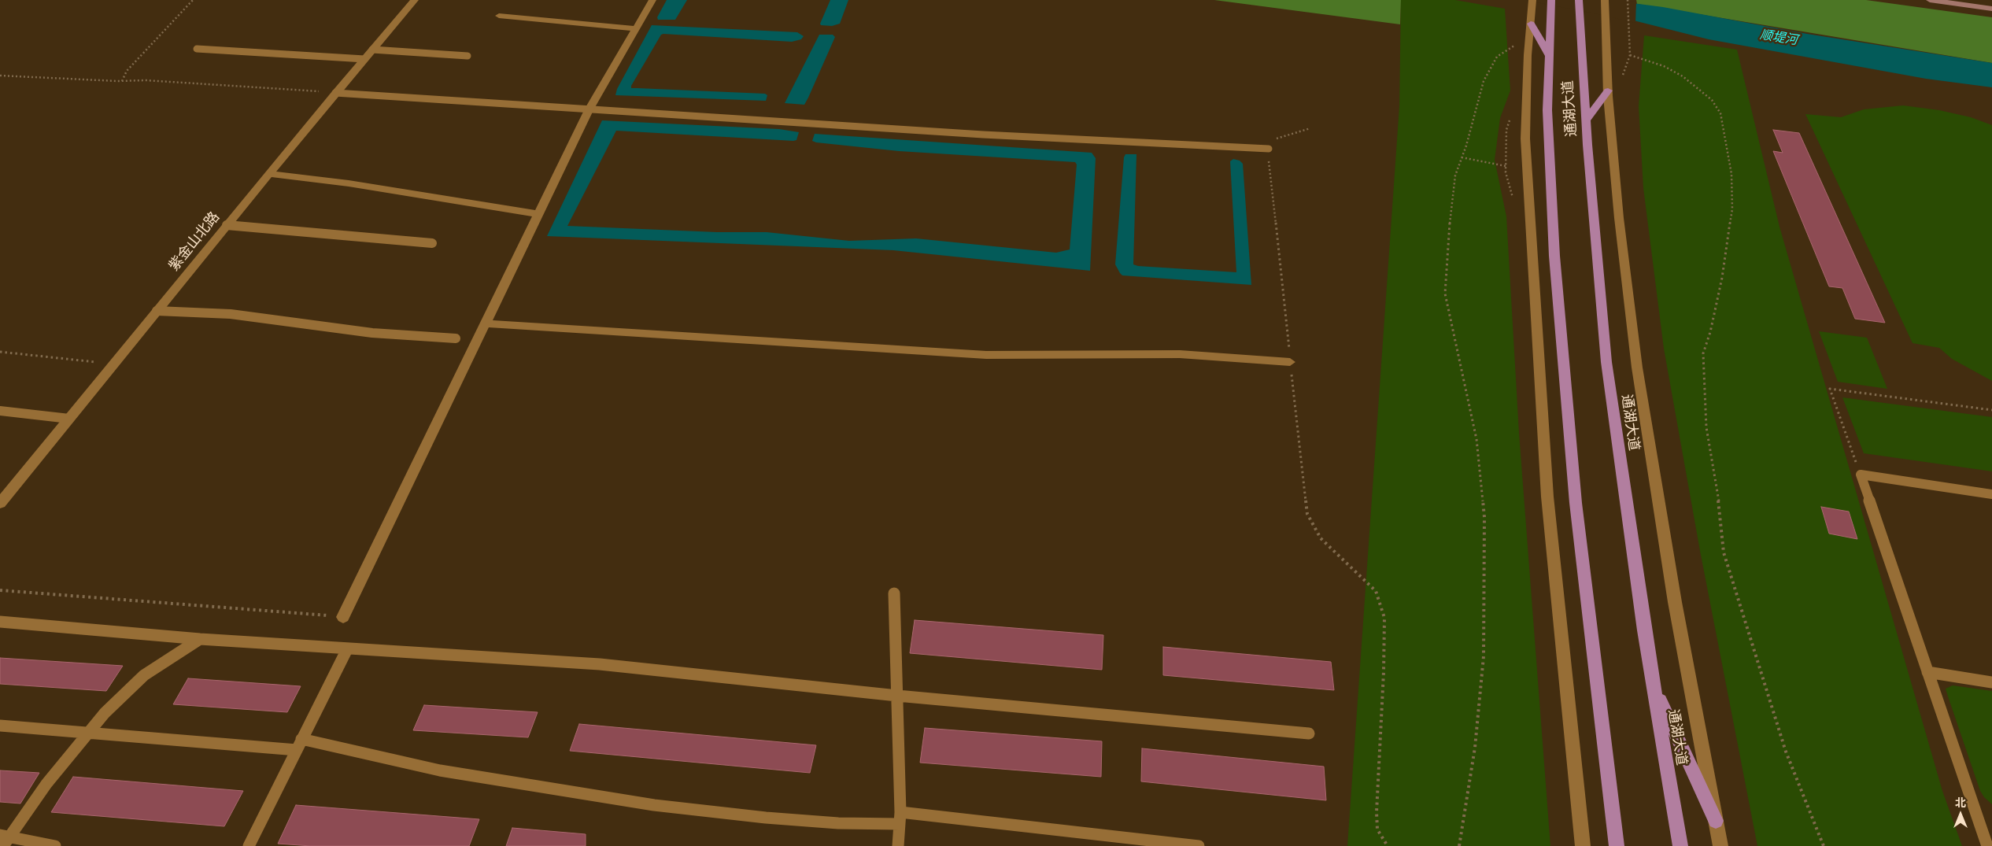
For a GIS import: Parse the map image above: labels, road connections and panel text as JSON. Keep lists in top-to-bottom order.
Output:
{
  "streets": {
    "main road": ["通湖大道"],
    "street": ["紫金山北路"]
  },
  "water": ["顺堤河"],
  "north": "top"
}
